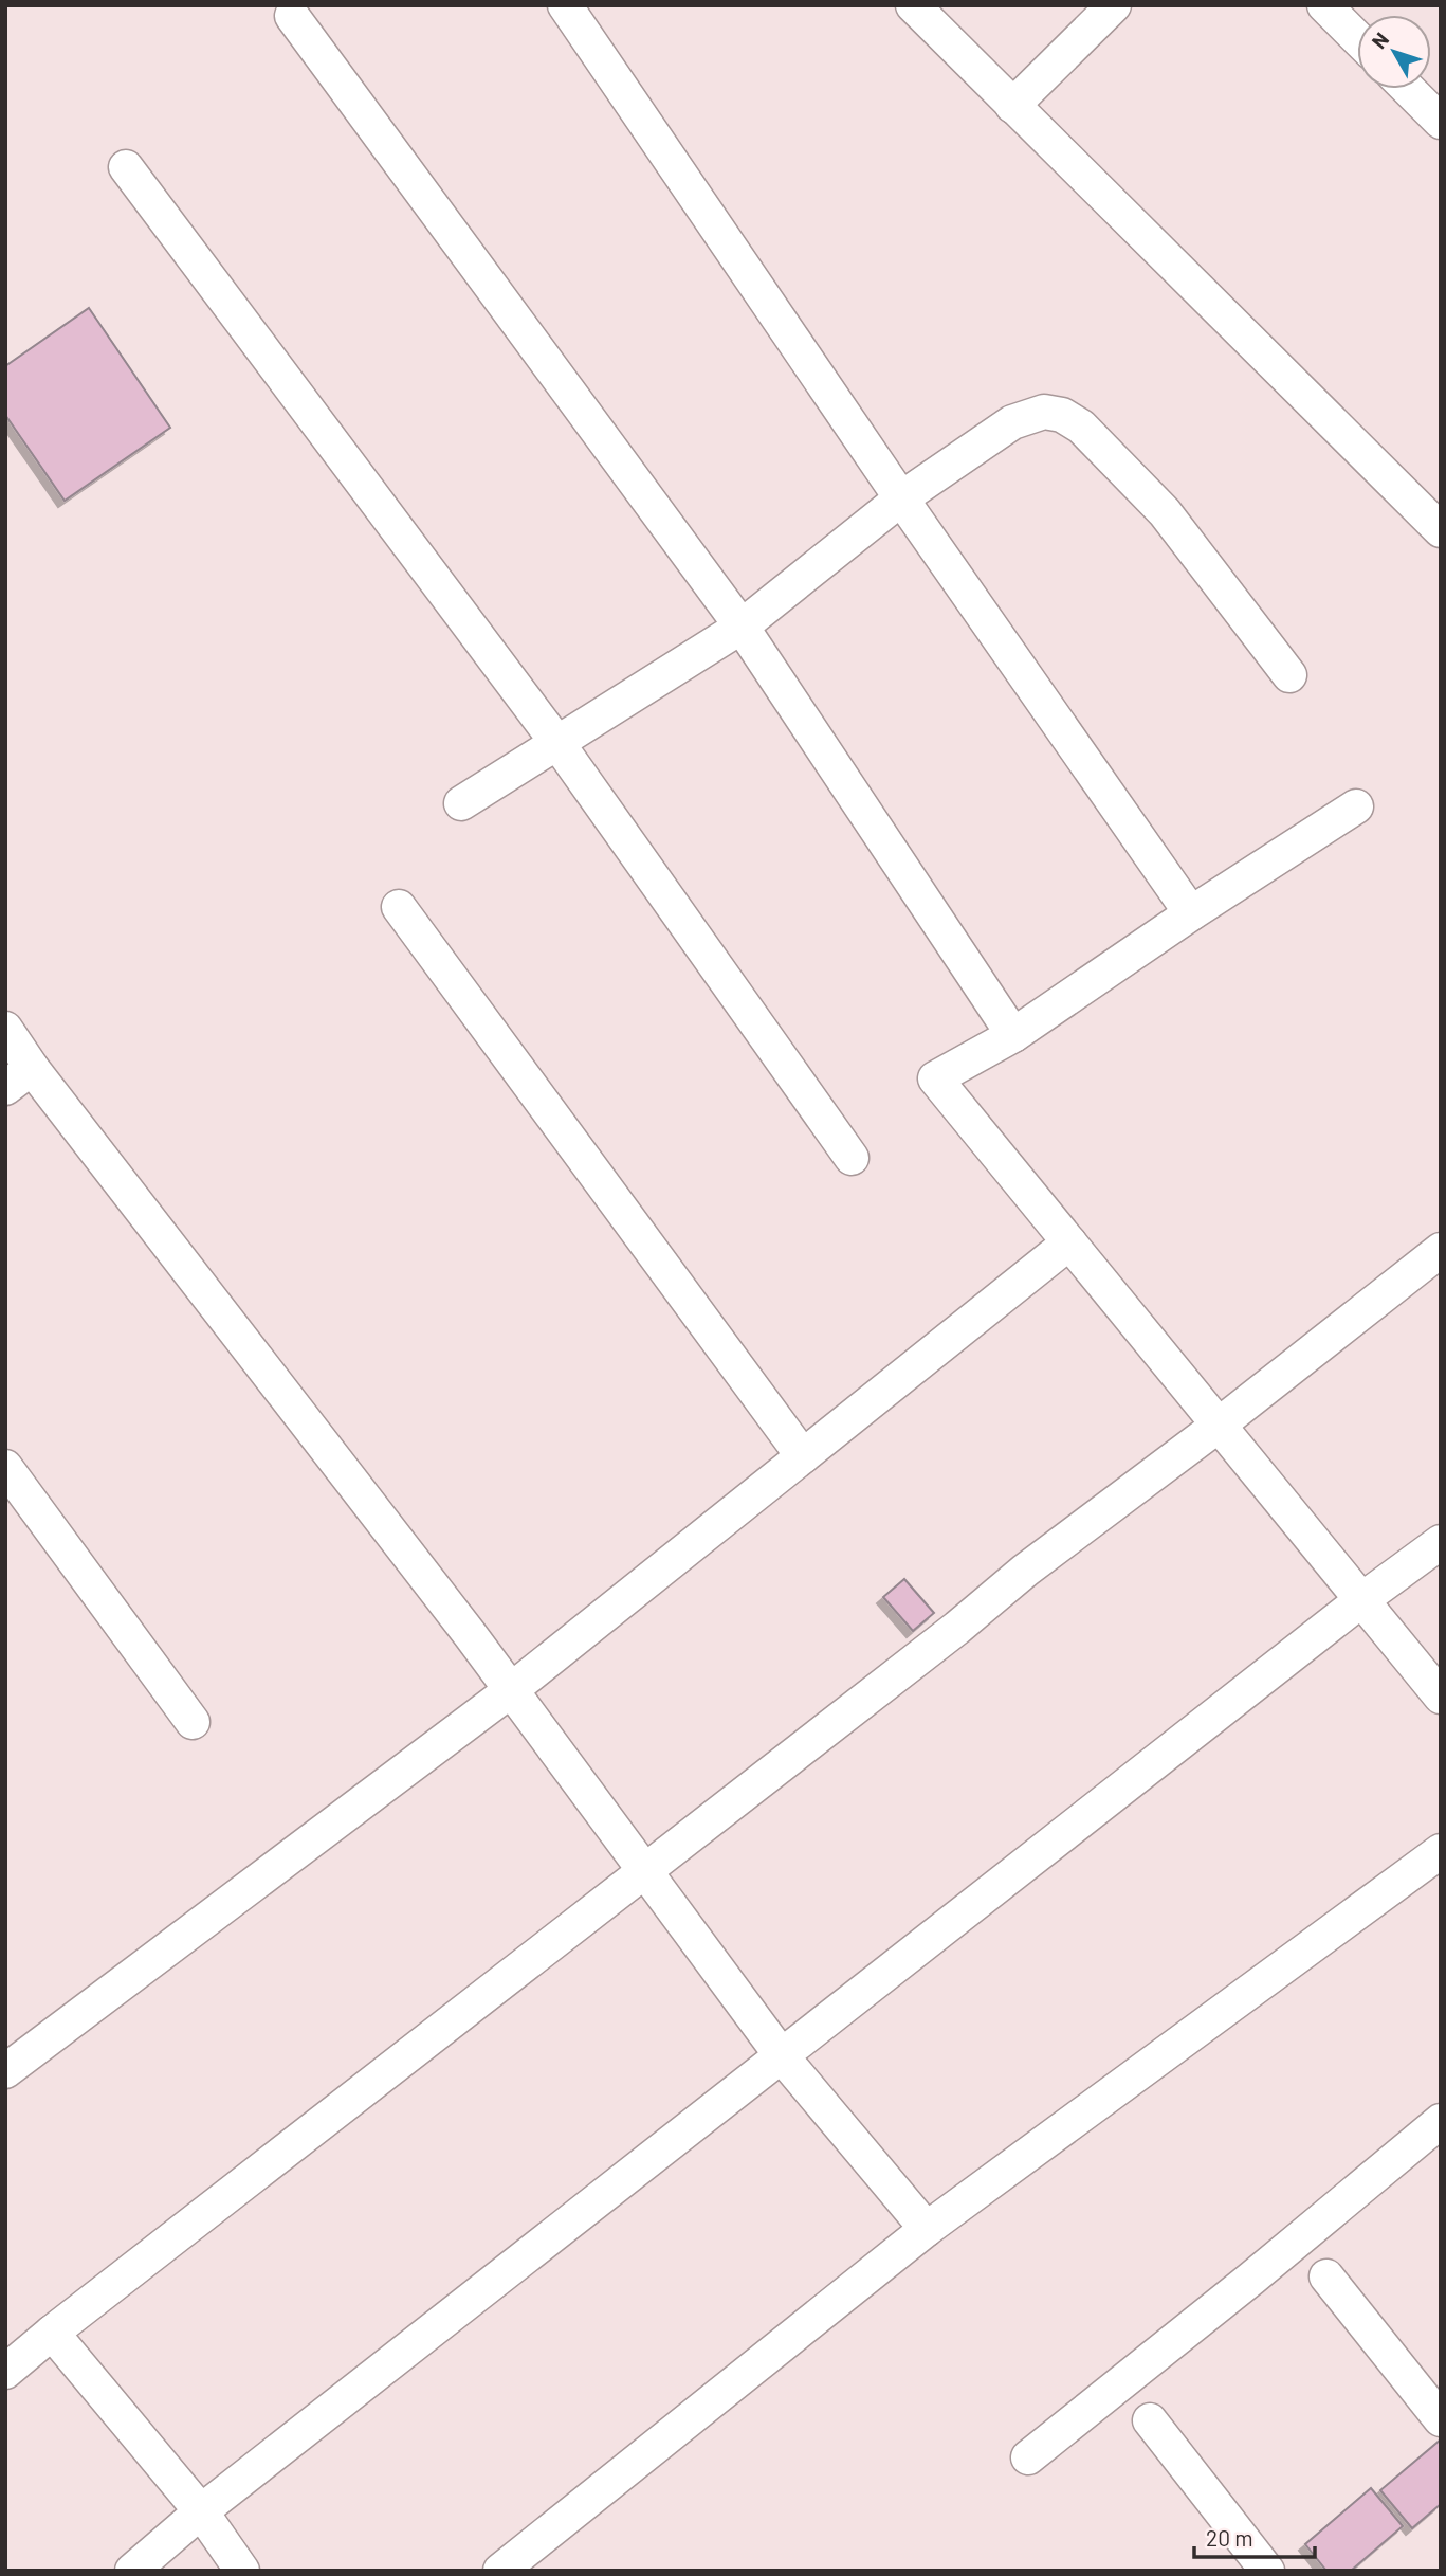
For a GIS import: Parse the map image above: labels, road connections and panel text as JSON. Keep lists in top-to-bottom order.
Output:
{
  "scale_bar": "20 m",
  "north": "top left"
}
